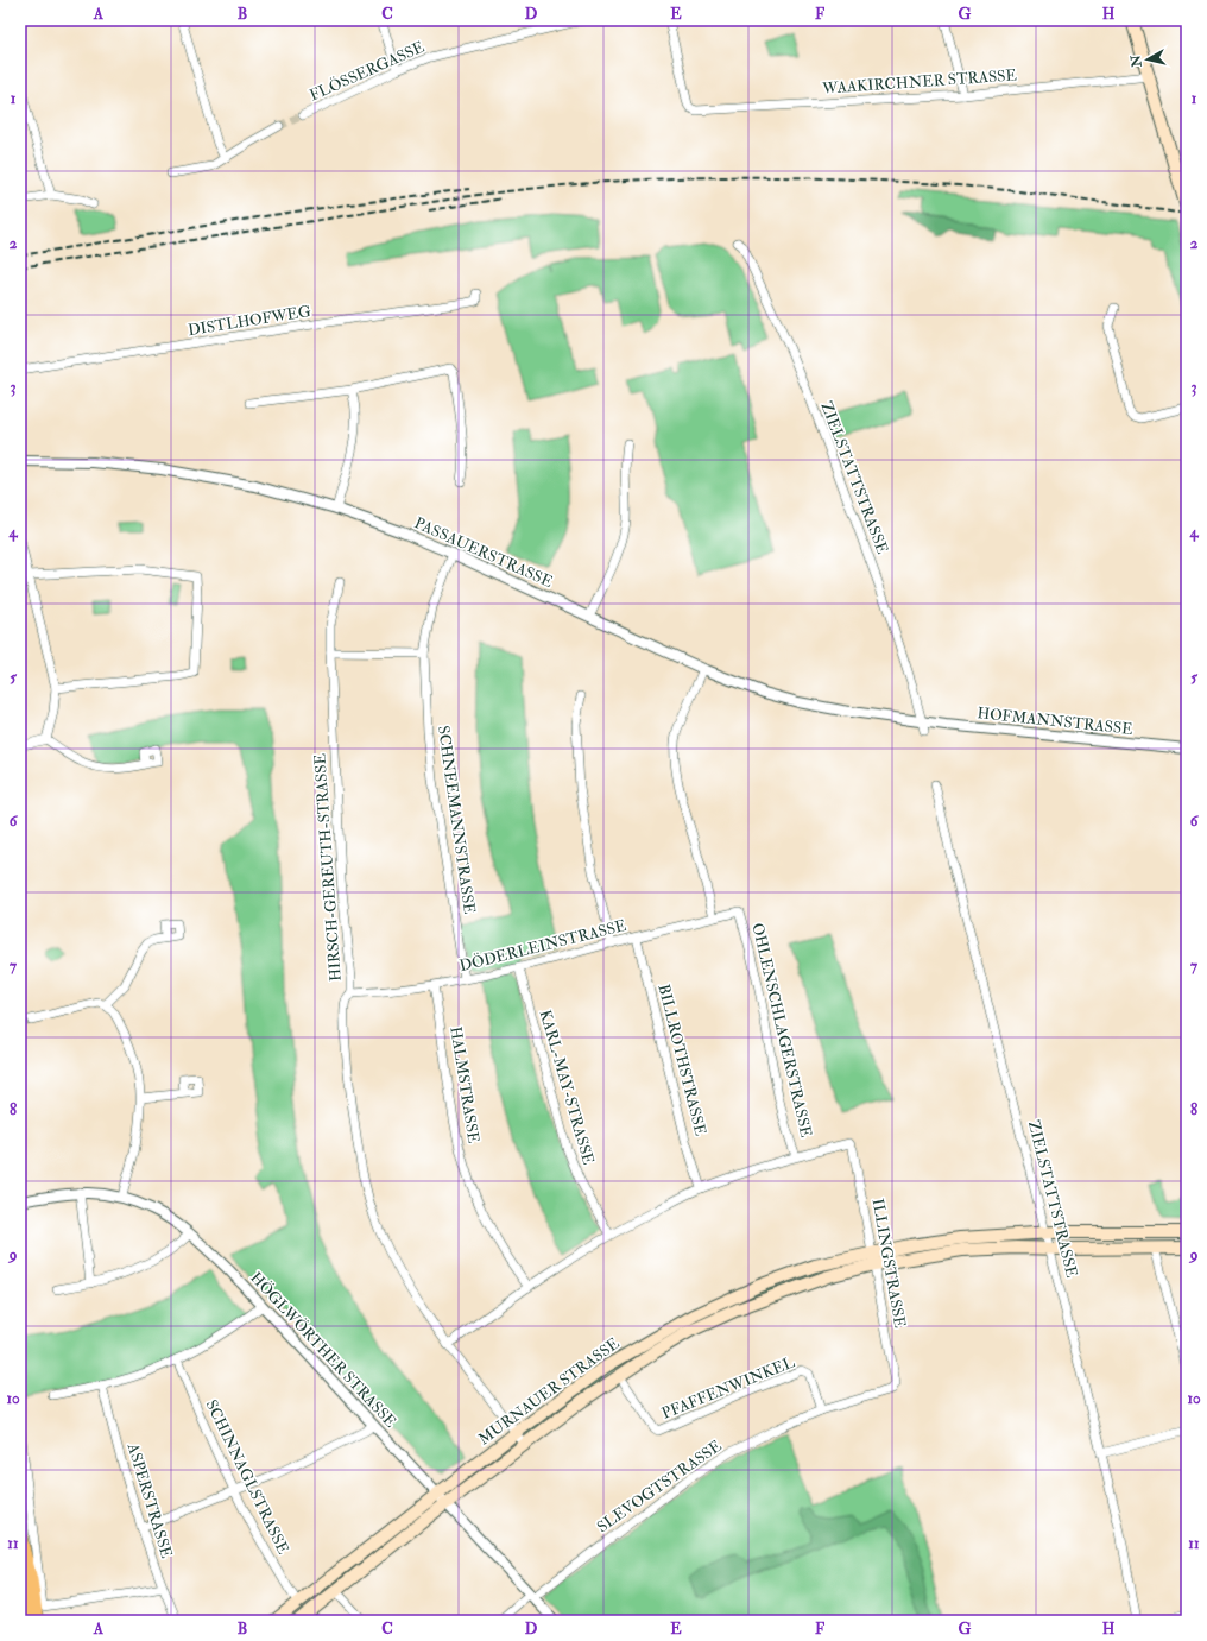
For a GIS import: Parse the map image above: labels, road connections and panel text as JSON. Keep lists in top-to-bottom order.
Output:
{
  "streets": {
    "main road": ["MURNAUER STRASSE"],
    "street": [
      "FLÖSSERGASSE",
      "WAAKIRCHNER STRASSE",
      "DISTLHOFWEG",
      "ZIELSTATTSTRASSE",
      "PASSAUERSTRASSE",
      "HOFMANNSTRASSE",
      "SCHNEEMANNSTRASSE",
      "HIRSCH-GEREUTH-STRASSE",
      "DÖDERLEINSTRASSE",
      "OHLENSCHLAGERSTRASSE",
      "BILLROTHSTRASSE",
      "HALMSTRASSE",
      "KARL-MAY-STRASSE",
      "ILLINGSTRASSE",
      "HÖGLWÖRTHER STRASSE",
      "PFAFFENWINKEL",
      "SCHINNAGLSTRASSE",
      "SLEVOGTSTRASSE",
      "ASPERSTRASSE"
    ]
  },
  "crossings": [
    ["ZIELSTATTSTRASSE", "PASSAUERSTRASSE"],
    ["ZIELSTATTSTRASSE", "HOFMANNSTRASSE"],
    ["ZIELSTATTSTRASSE", "MURNAUER STRASSE"],
    ["PASSAUERSTRASSE", "HOFMANNSTRASSE"],
    ["PASSAUERSTRASSE", "SCHNEEMANNSTRASSE"],
    ["SCHNEEMANNSTRASSE", "DÖDERLEINSTRASSE"],
    ["HIRSCH-GEREUTH-STRASSE", "DÖDERLEINSTRASSE"],
    ["HIRSCH-GEREUTH-STRASSE", "MURNAUER STRASSE"],
    ["DÖDERLEINSTRASSE", "OHLENSCHLAGERSTRASSE"],
    ["DÖDERLEINSTRASSE", "BILLROTHSTRASSE"],
    ["DÖDERLEINSTRASSE", "HALMSTRASSE"],
    ["DÖDERLEINSTRASSE", "KARL-MAY-STRASSE"],
    ["OHLENSCHLAGERSTRASSE", "ILLINGSTRASSE"],
    ["ILLINGSTRASSE", "MURNAUER STRASSE"],
    ["ILLINGSTRASSE", "SLEVOGTSTRASSE"],
    ["HÖGLWÖRTHER STRASSE", "MURNAUER STRASSE"],
    ["HÖGLWÖRTHER STRASSE", "SLEVOGTSTRASSE"],
    ["PFAFFENWINKEL", "MURNAUER STRASSE"],
    ["PFAFFENWINKEL", "SLEVOGTSTRASSE"],
    ["MURNAUER STRASSE", "SCHINNAGLSTRASSE"]
  ],
  "north": "left",
  "grid": {
    "columns": [
      "A",
      "B",
      "C",
      "D",
      "E",
      "F",
      "G",
      "H"
    ],
    "rows": [
      "1",
      "2",
      "3",
      "4",
      "5",
      "6",
      "7",
      "8",
      "9",
      "10",
      "11"
    ]
  }
}
